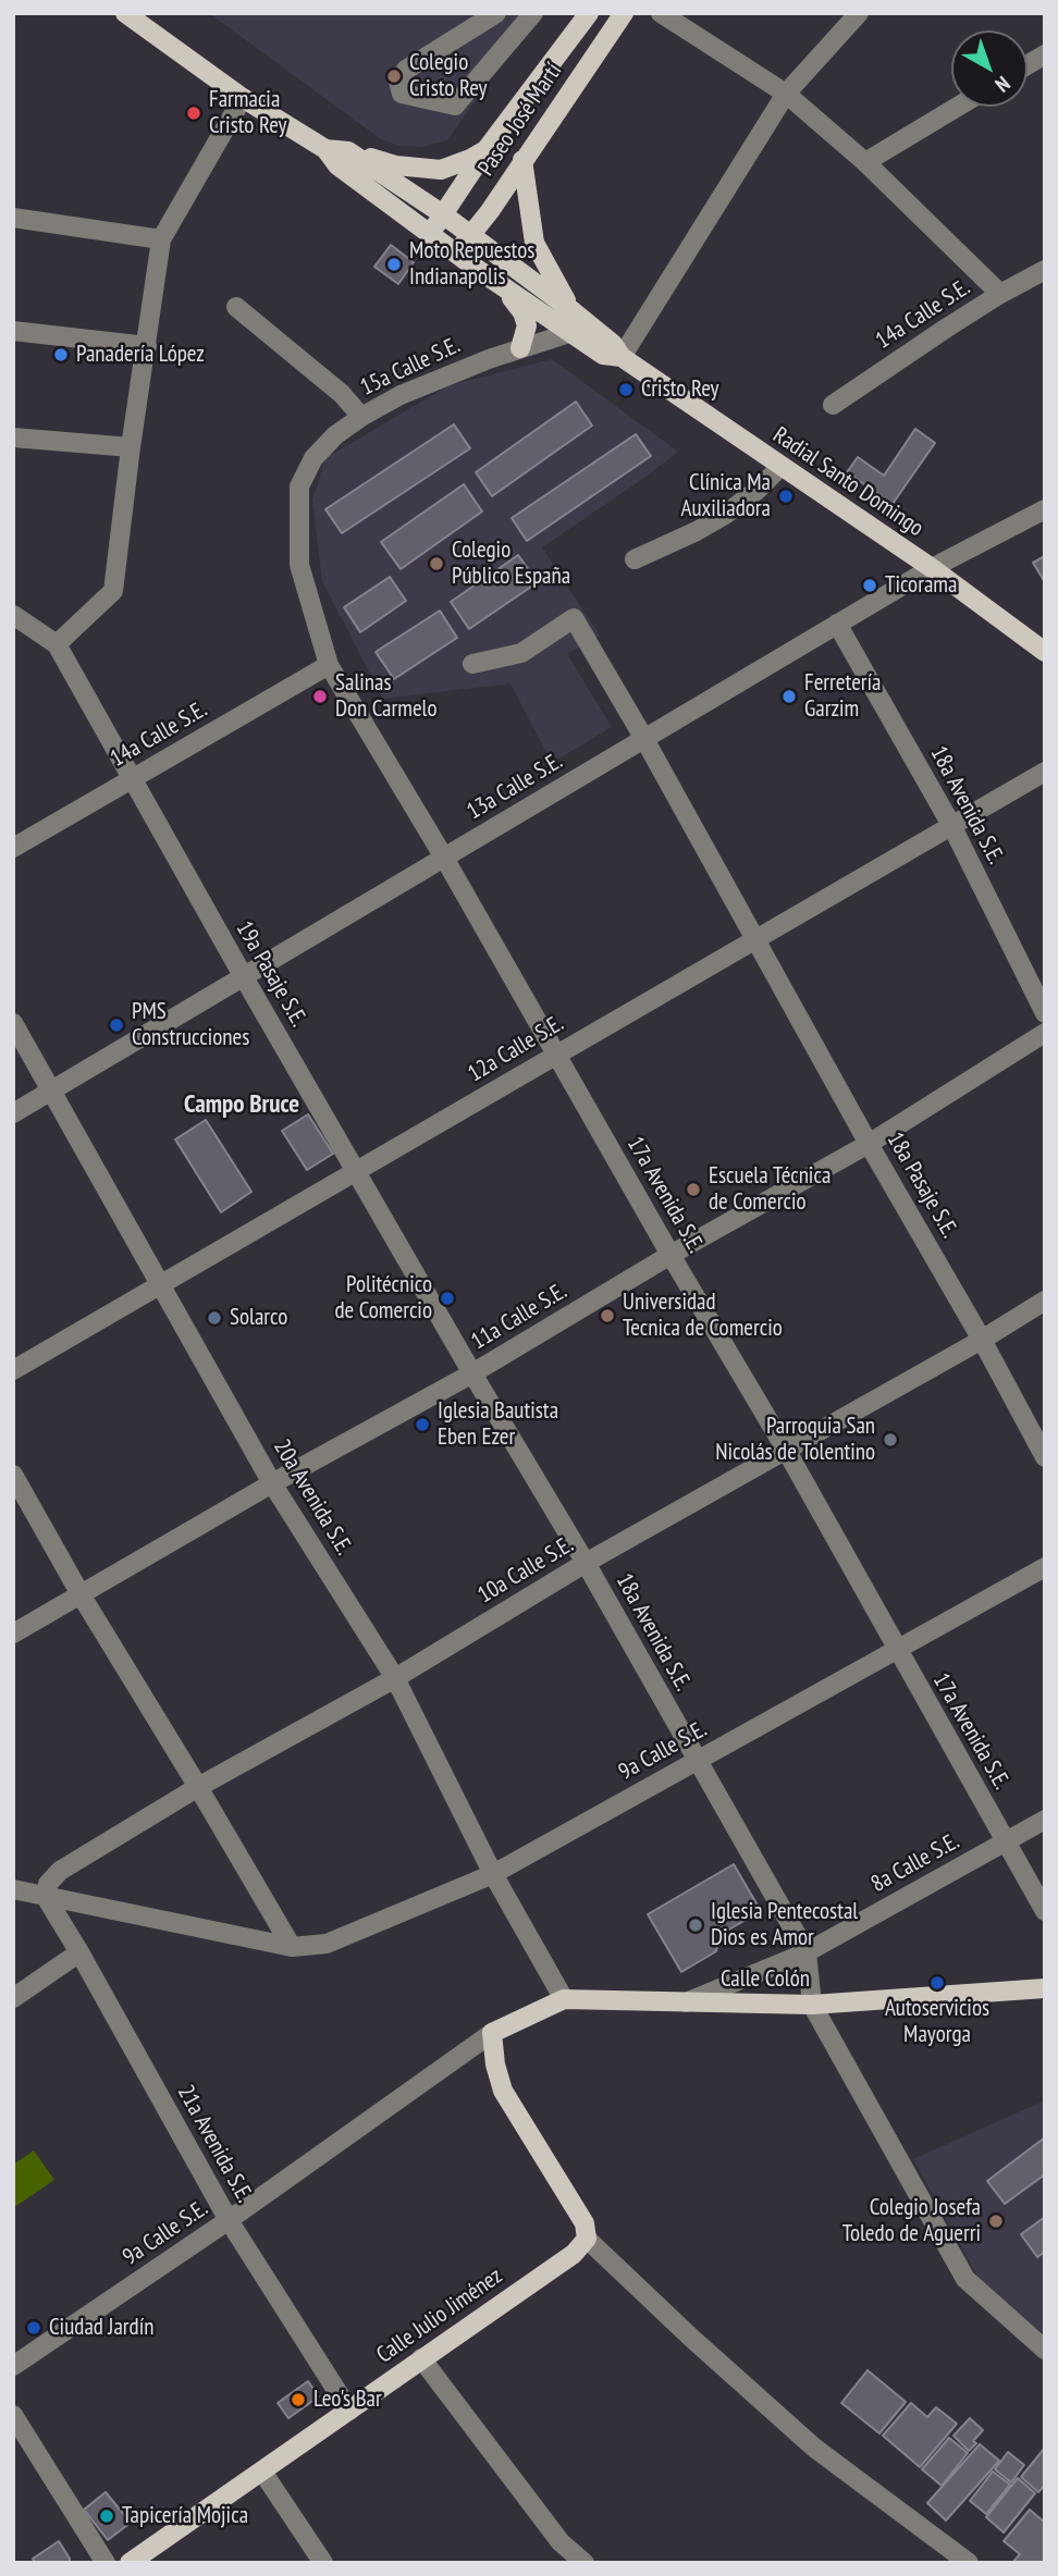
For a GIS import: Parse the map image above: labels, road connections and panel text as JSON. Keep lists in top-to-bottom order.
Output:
{
  "streets": {
    "main road": [
      "Paseo José Martí",
      "Radial Santo Domingo",
      "Calle Colón",
      "Calle Julio Jiménez"
    ],
    "street": [
      "14a Calle S.E.",
      "15a Calle S.E.",
      "13a Calle S.E.",
      "18a Avenida S.E.",
      "19a Pasaje S.E.",
      "12a Calle S.E.",
      "18a Pasaje S.E.",
      "17a Avenida S.E.",
      "11a Calle S.E.",
      "20a Avenida S.E.",
      "10a Calle S.E.",
      "9a Calle S.E.",
      "8a Calle S.E.",
      "21a Avenida S.E."
    ]
  },
  "crossings": [
    ["Paseo José Martí", "Radial Santo Domingo"],
    ["14a Calle S.E.", "19a Pasaje S.E."],
    ["14a Calle S.E.", "17a Avenida S.E."],
    ["15a Calle S.E.", "Radial Santo Domingo"],
    ["15a Calle S.E.", "17a Avenida S.E."],
    ["Radial Santo Domingo", "13a Calle S.E."],
    ["13a Calle S.E.", "18a Avenida S.E."],
    ["13a Calle S.E.", "19a Pasaje S.E."],
    ["13a Calle S.E.", "17a Avenida S.E."],
    ["13a Calle S.E.", "20a Avenida S.E."],
    ["18a Avenida S.E.", "19a Pasaje S.E."],
    ["18a Avenida S.E.", "12a Calle S.E."],
    ["18a Avenida S.E.", "11a Calle S.E."],
    ["18a Avenida S.E.", "10a Calle S.E."],
    ["18a Avenida S.E.", "9a Calle S.E."],
    ["18a Avenida S.E.", "8a Calle S.E."],
    ["18a Avenida S.E.", "Calle Colón"],
    ["19a Pasaje S.E.", "12a Calle S.E."],
    ["19a Pasaje S.E.", "11a Calle S.E."],
    ["12a Calle S.E.", "18a Pasaje S.E."],
    ["12a Calle S.E.", "17a Avenida S.E."],
    ["12a Calle S.E.", "20a Avenida S.E."],
    ["18a Pasaje S.E.", "11a Calle S.E."],
    ["18a Pasaje S.E.", "10a Calle S.E."],
    ["17a Avenida S.E.", "11a Calle S.E."],
    ["17a Avenida S.E.", "10a Calle S.E."],
    ["17a Avenida S.E.", "9a Calle S.E."],
    ["17a Avenida S.E.", "8a Calle S.E."],
    ["11a Calle S.E.", "20a Avenida S.E."],
    ["20a Avenida S.E.", "10a Calle S.E."],
    ["20a Avenida S.E.", "9a Calle S.E."],
    ["20a Avenida S.E.", "Calle Colón"],
    ["10a Calle S.E.", "9a Calle S.E."],
    ["10a Calle S.E.", "21a Avenida S.E."],
    ["9a Calle S.E.", "Calle Colón"],
    ["9a Calle S.E.", "21a Avenida S.E."],
    ["8a Calle S.E.", "Calle Colón"],
    ["21a Avenida S.E.", "Calle Julio Jiménez"]
  ],
  "districts": ["Campo Bruce"],
  "places": [
    "Colegio Cristo Rey",
    "Farmacia Cristo Rey",
    "Moto Repuestos Indianapolis",
    "Panadería López",
    "Cristo Rey",
    "Clínica Ma Auxiliadora",
    "Colegio Público España",
    "Ticorama",
    "Salinas Don Carmelo",
    "Ferretería Garzim",
    "PMS Construcciones",
    "Escuela Técnica de Comercio",
    "Politécnico de Comercio",
    "Universidad Tecnica de Comercio",
    "Solarco",
    "Iglesia Bautista Eben Ezer",
    "Parroquia San Nicolás de Tolentino",
    "Iglesia Pentecostal Dios es Amor",
    "Autoservicios Mayorga",
    "Colegio Josefa Toledo de Aguerri",
    "Ciudad Jardín",
    "Leo's Bar",
    "Tapicería Mojica"
  ],
  "north": "bottom right"
}
